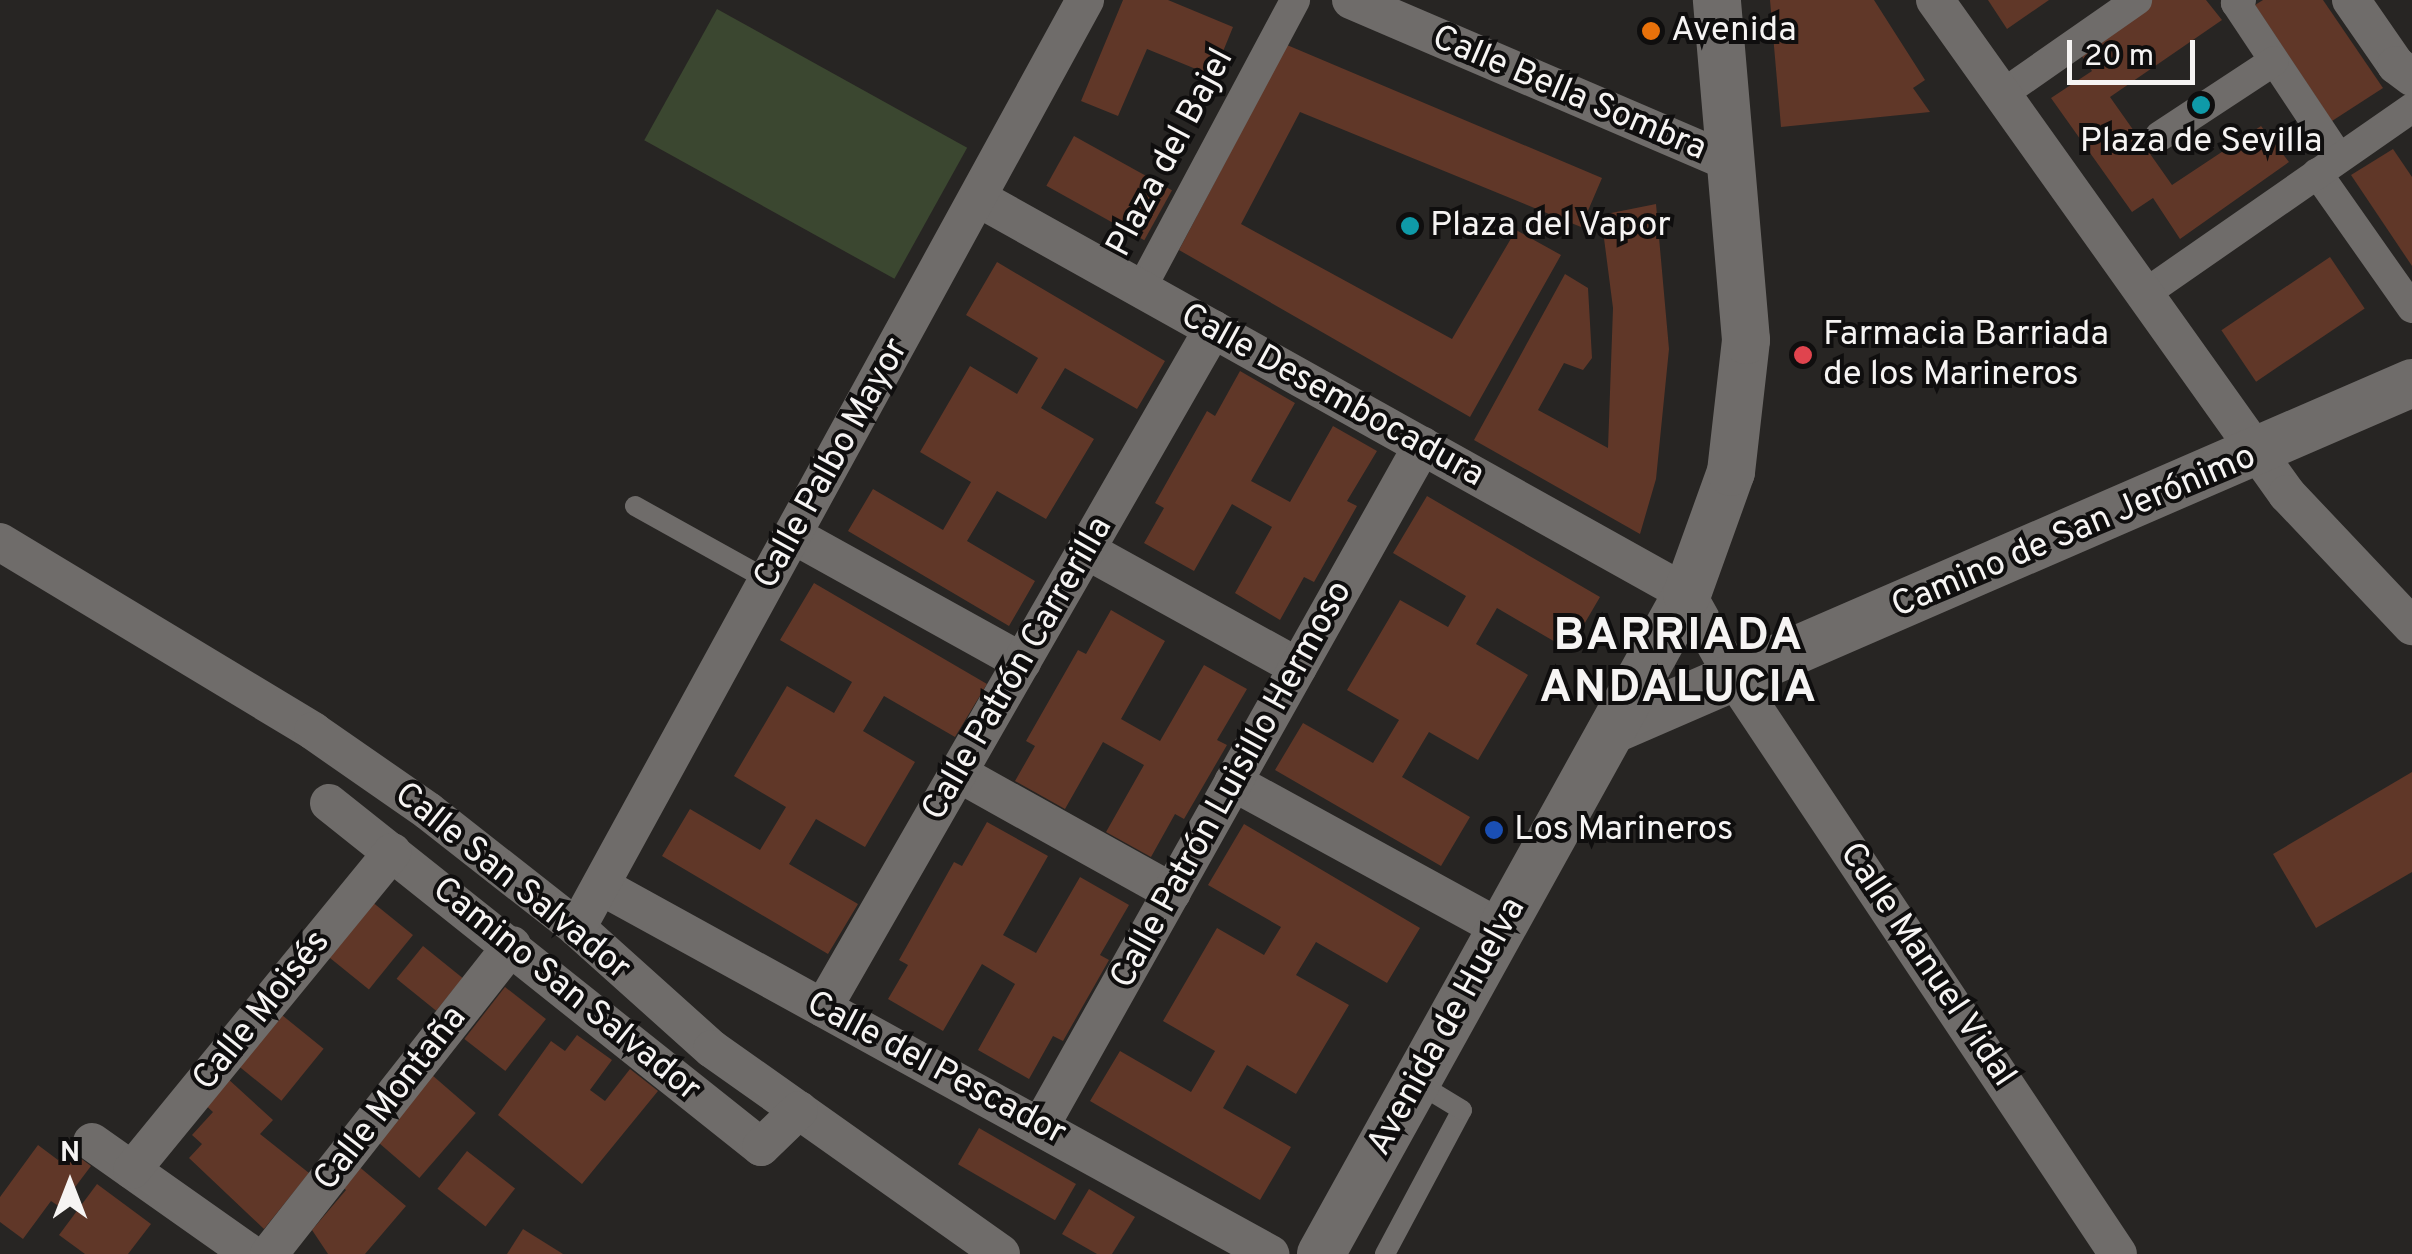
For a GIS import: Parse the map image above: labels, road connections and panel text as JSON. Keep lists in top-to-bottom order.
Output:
{
  "streets": {
    "street": [
      "Calle Bella Sombra",
      "Plaza del Bajel",
      "Calle Desembocadura",
      "Calle Palbo Mayor",
      "Camino de San Jerónimo",
      "Calle Patrón Carrerilla",
      "Calle Patrón Luisillo Hermoso",
      "Calle San Salvador",
      "Calle Manuel Vidal",
      "Camino San Salvador",
      "Calle Moisés",
      "Avenida de Huelva",
      "Calle del Pescador",
      "Calle Montaña"
    ]
  },
  "crossings": [
    ["Calle Bella Sombra", "Avenida de Huelva"],
    ["Plaza del Bajel", "Calle Desembocadura"],
    ["Calle Desembocadura", "Calle Palbo Mayor"],
    ["Calle Desembocadura", "Calle Patrón Carrerilla"],
    ["Calle Desembocadura", "Calle Patrón Luisillo Hermoso"],
    ["Calle Desembocadura", "Avenida de Huelva"],
    ["Calle Palbo Mayor", "Calle San Salvador"],
    ["Calle Palbo Mayor", "Calle del Pescador"],
    ["Camino de San Jerónimo", "Calle Manuel Vidal"],
    ["Camino de San Jerónimo", "Avenida de Huelva"],
    ["Calle Patrón Carrerilla", "Calle del Pescador"],
    ["Calle Patrón Luisillo Hermoso", "Calle del Pescador"],
    ["Calle San Salvador", "Camino San Salvador"],
    ["Camino San Salvador", "Calle Moisés"],
    ["Camino San Salvador", "Calle Montaña"]
  ],
  "districts": ["BARRIADA ANDALUCIA"],
  "places": [
    "Avenida",
    "Plaza de Sevilla",
    "Plaza del Vapor",
    "Farmacia Barriada de los Marineros",
    "Los Marineros"
  ],
  "scale_bar": "20 m",
  "north": "top"
}
